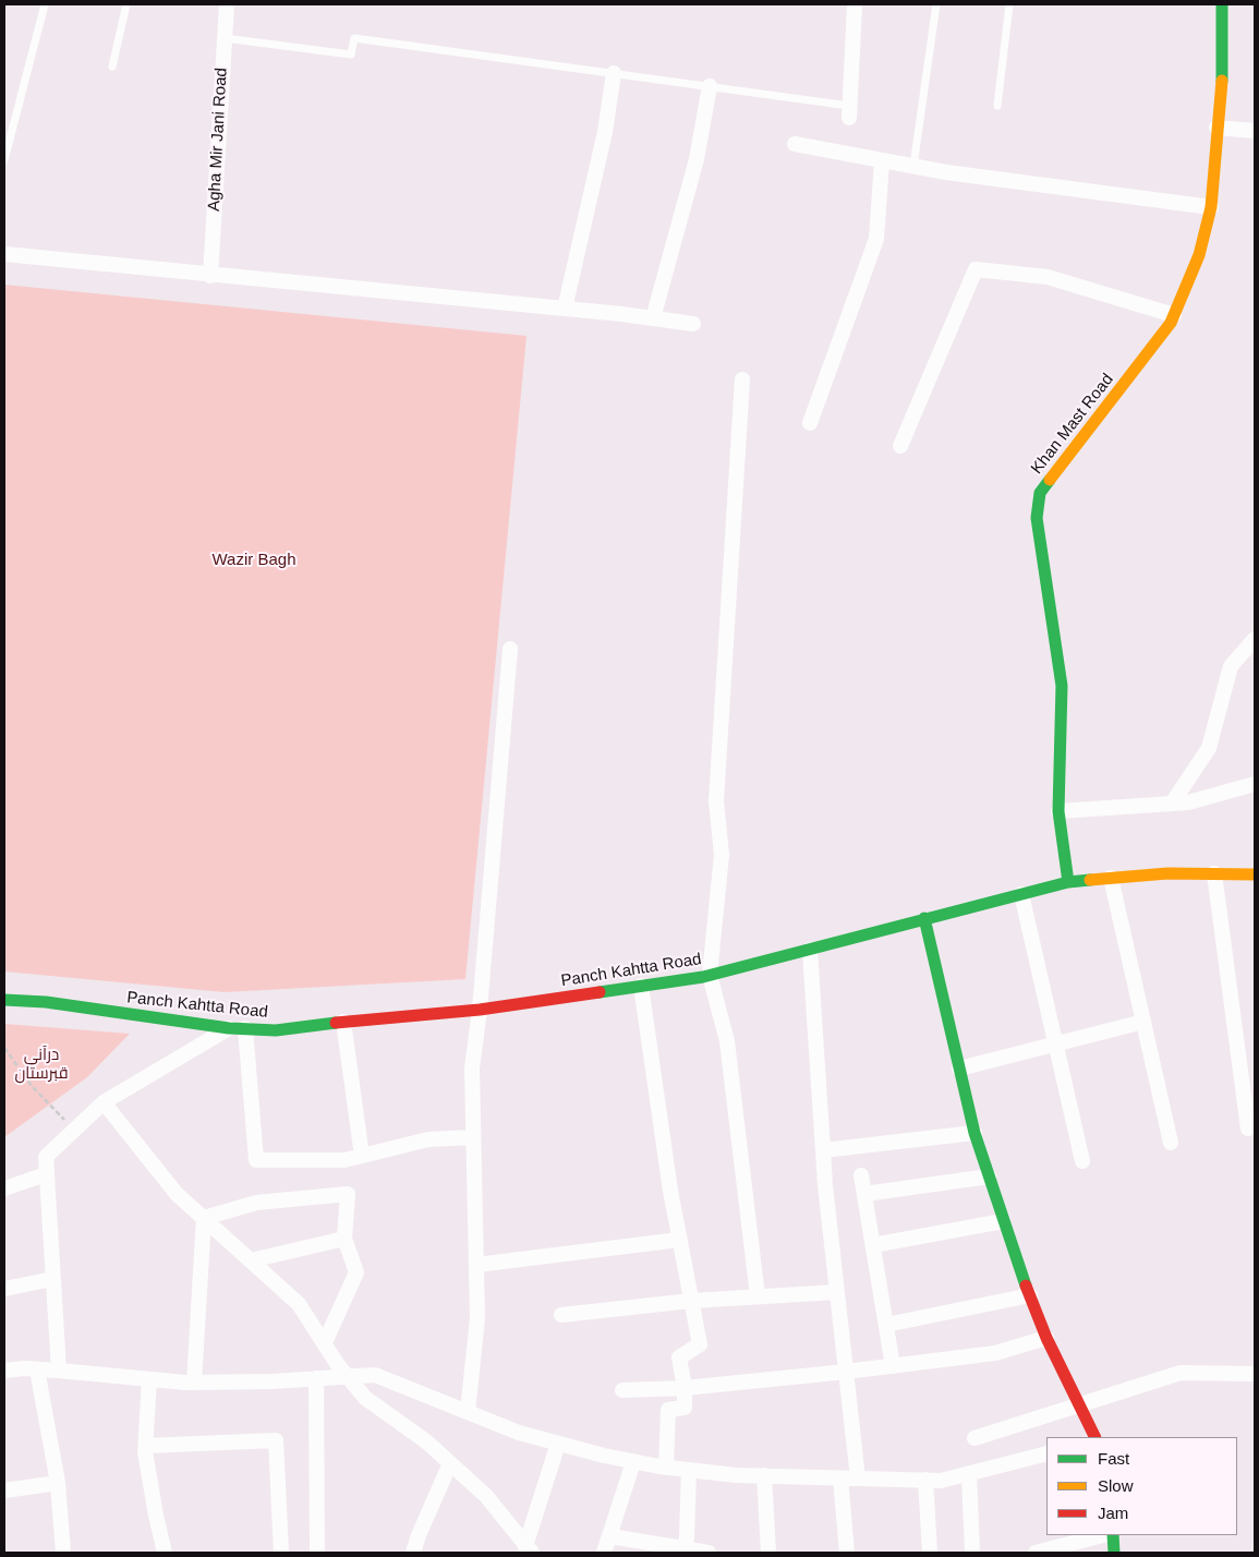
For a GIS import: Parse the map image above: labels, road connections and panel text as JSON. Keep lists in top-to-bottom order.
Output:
{
  "streets": {
    "main road": ["Khan Mast Road", "Panch Kahtta Road"],
    "street": ["Agha Mir Jani Road"]
  },
  "crossings": [
    ["Khan Mast Road", "Panch Kahtta Road"]
  ],
  "parks": ["Wazir Bagh", "درآنی قبرستان"],
  "legend": ["Fast", "Slow", "Jam"]
}
